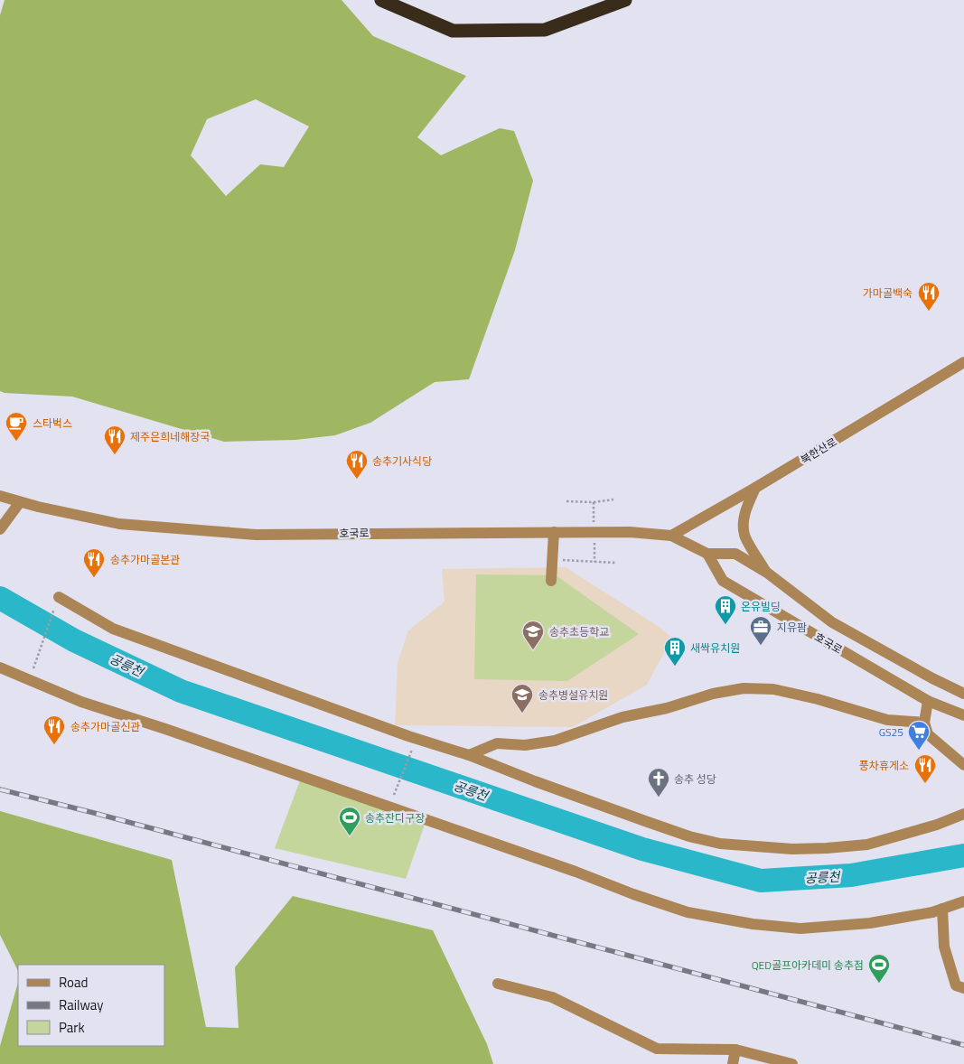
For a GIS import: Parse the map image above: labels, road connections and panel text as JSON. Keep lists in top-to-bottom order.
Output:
{
  "streets": {
    "street": ["북한산로", "호국로"]
  },
  "crossings": [
    ["북한산로", "호국로"]
  ],
  "water": ["공릉천"],
  "places": {
    "restaurant": [
      "가마골백숙",
      "제주은희네해장국",
      "송추기사식당",
      "송추가마골본관",
      "송추가마골신관",
      "풍차휴게소"
    ],
    "cafe": ["스타벅스"],
    "building": ["온유빌딩", "새싹유치원"],
    "office": ["지유팜"],
    "school or university": ["송추초등학교", "송추병설유치원"],
    "supermarket": ["GS25"],
    "church": ["송추 성당"],
    "sports": ["송추잔디구장", "QED골프아카데미 송추점"]
  },
  "legend": ["Road", "Railway", "Park"]
}
